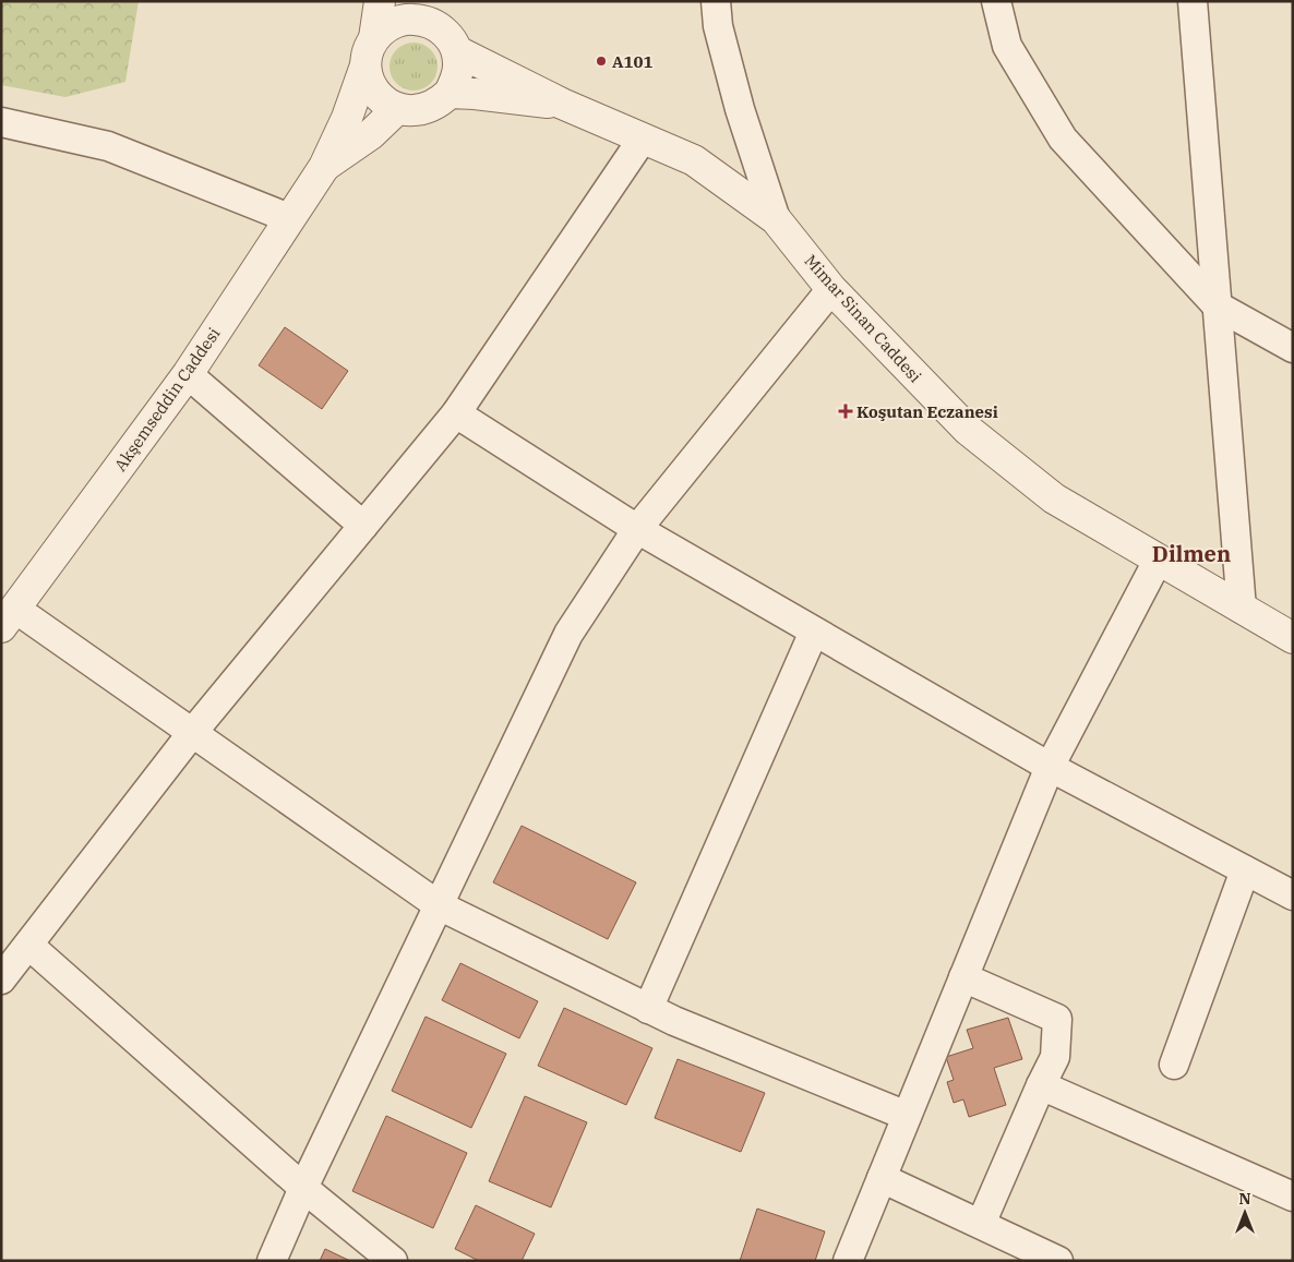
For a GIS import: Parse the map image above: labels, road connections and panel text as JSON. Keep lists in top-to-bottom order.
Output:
{
  "streets": {
    "street": ["Mimar Sinan Caddesi", "Akşemseddin Caddesi"]
  },
  "districts": ["Dilmen"],
  "places": {
    "other": ["A101"],
    "health": ["Koşutan Eczanesi"]
  },
  "north": "top"
}
